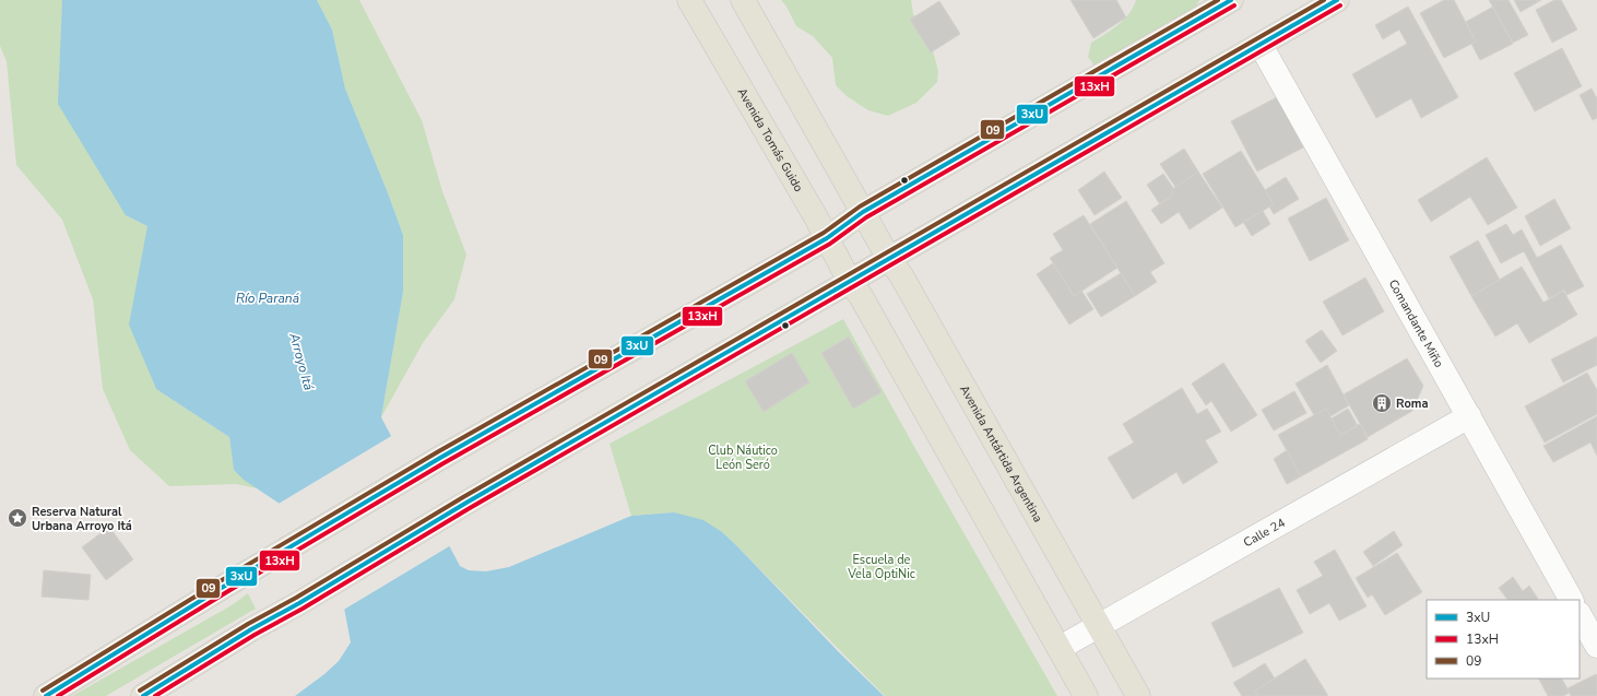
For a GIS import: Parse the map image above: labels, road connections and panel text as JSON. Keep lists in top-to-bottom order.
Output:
{
  "streets": {
    "main road": ["Avenida Tomás Guido", "Avenida Antártida Argentina"],
    "street": ["Comandante Miño", "Calle 24"]
  },
  "crossings": [
    ["Comandante Miño", "Calle 24"],
    ["Avenida Antártida Argentina", "Calle 24"]
  ],
  "water": ["Río Paraná", "Arroyo Itá"],
  "parks": ["Club Náutico León Seró", "Escuela de Vela OptiNic"],
  "places": {
    "building": ["Roma"],
    "place": ["Reserva Natural Urbana Arroyo Itá"]
  },
  "lines": ["transit line 3xU", "transit line 09", "transit line 13xH"],
  "legend": ["3xU", "13xH", "09"]
}
